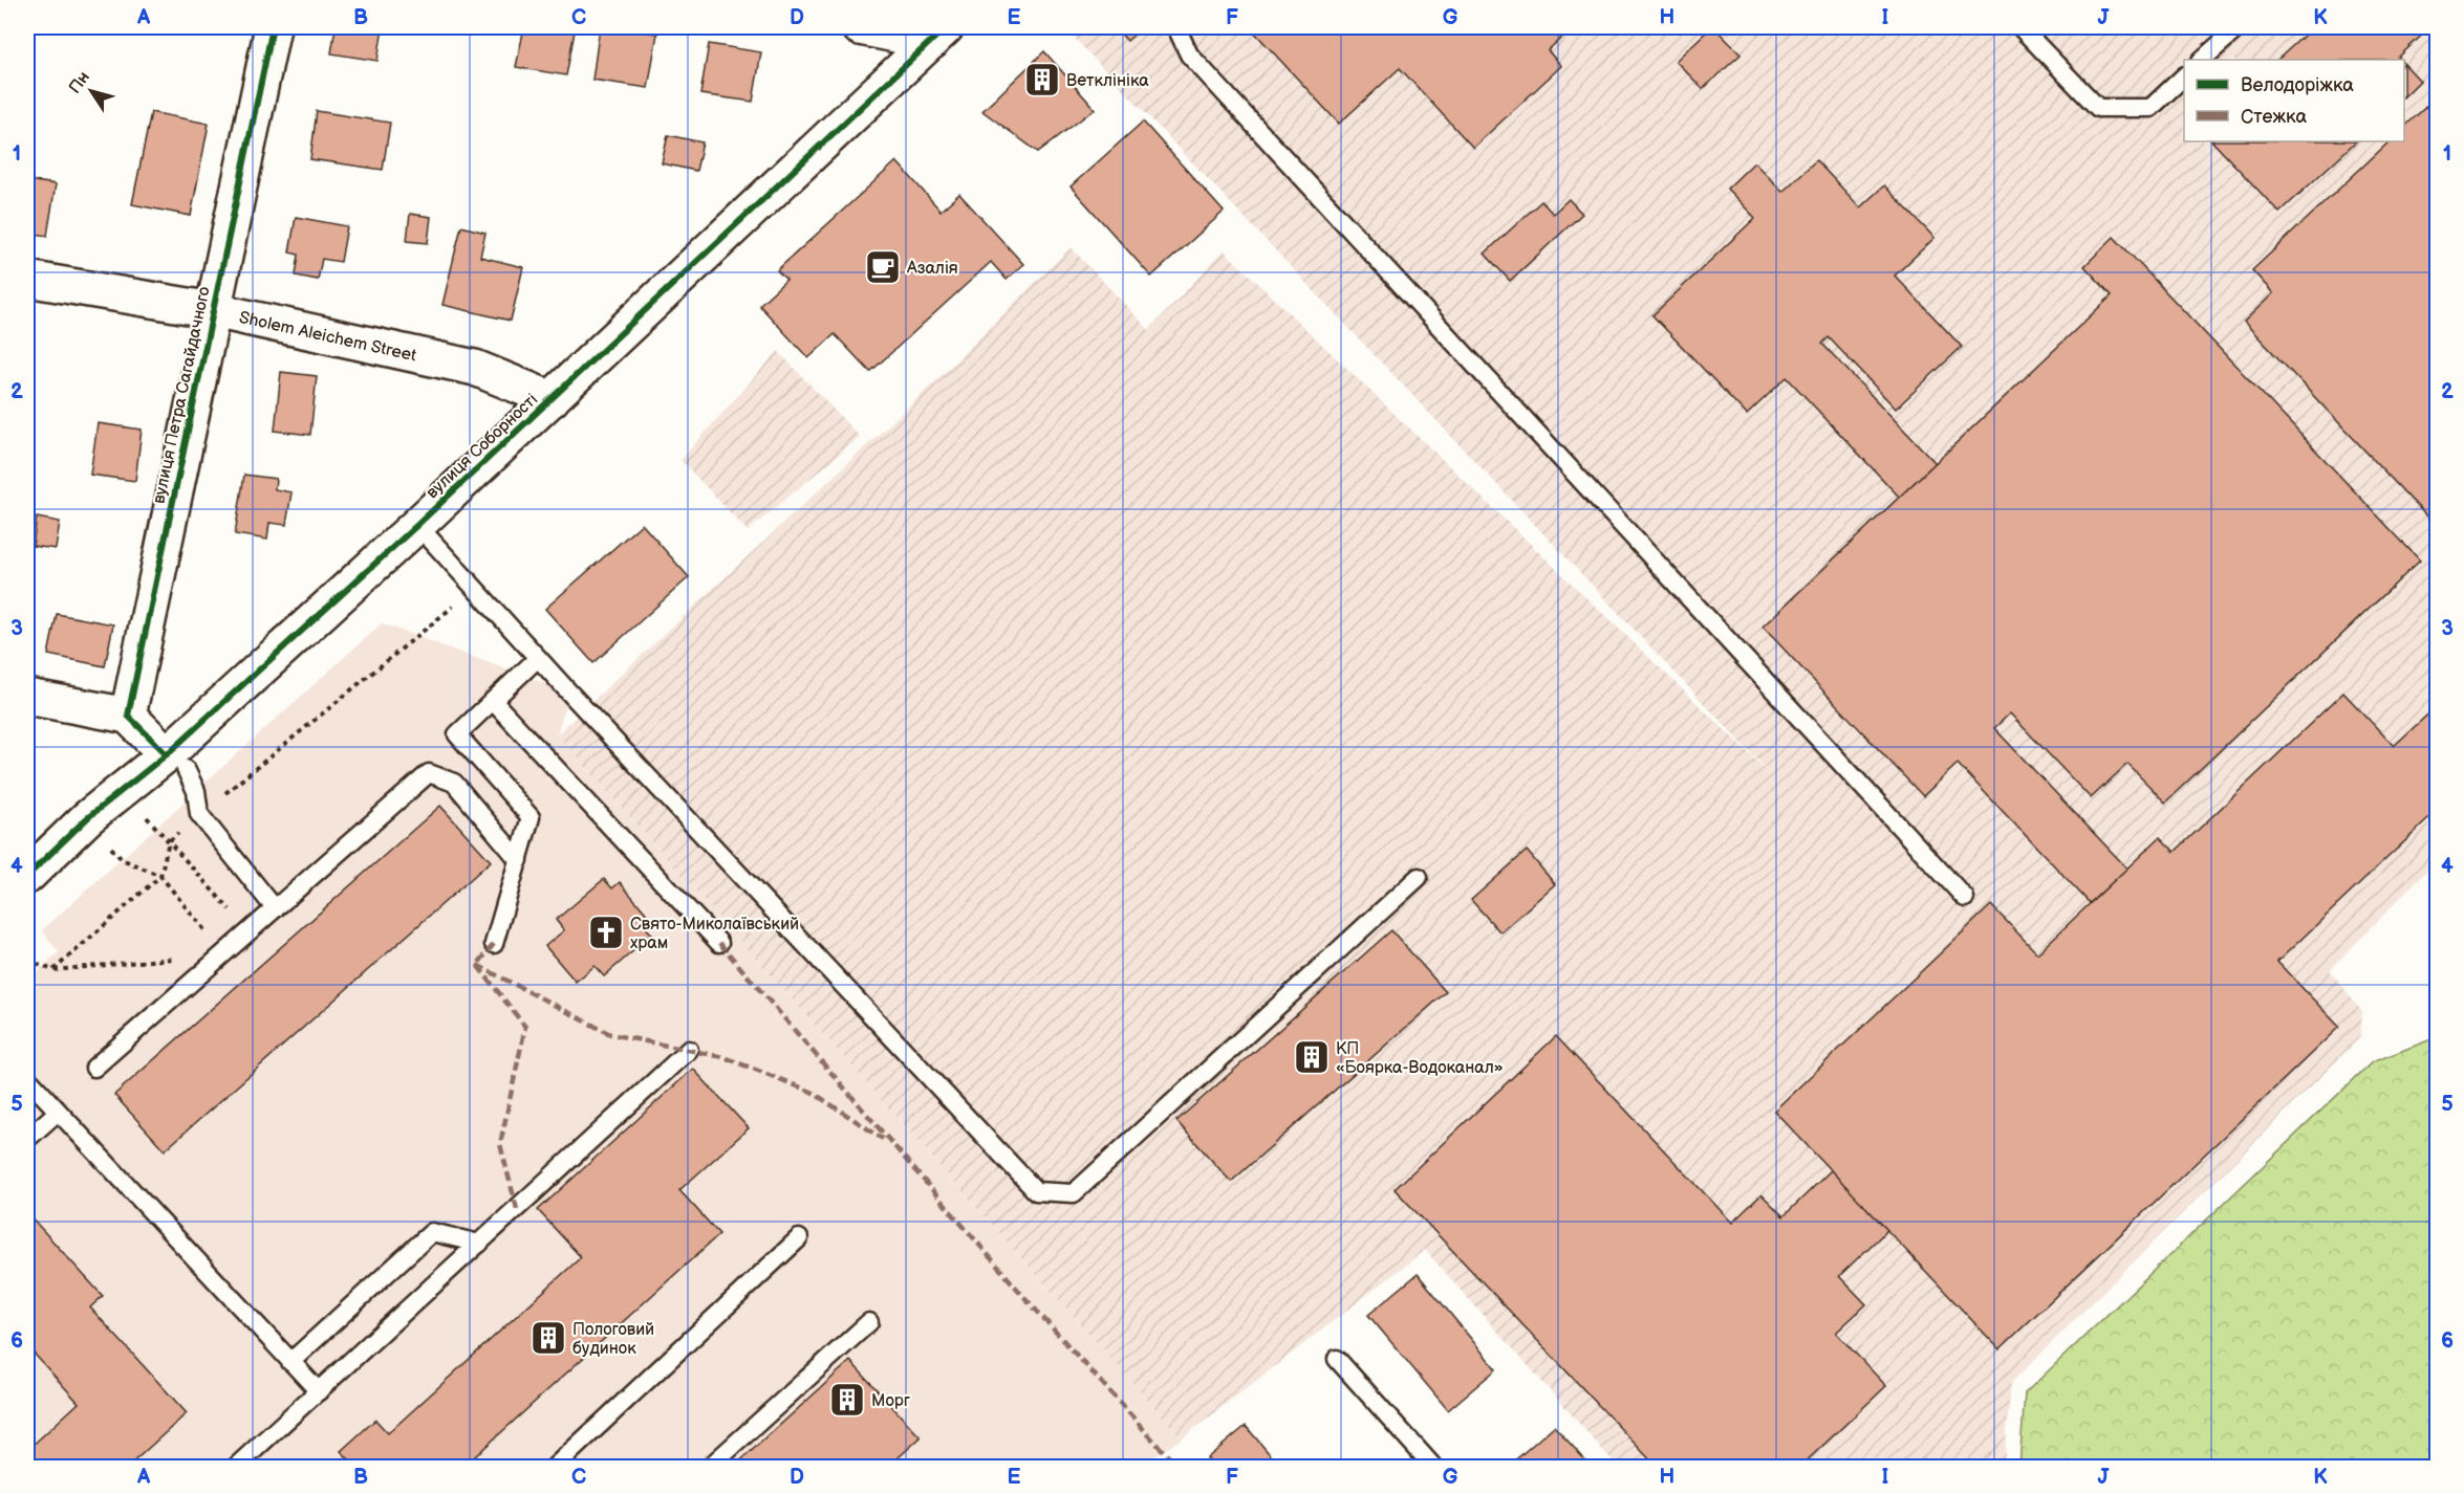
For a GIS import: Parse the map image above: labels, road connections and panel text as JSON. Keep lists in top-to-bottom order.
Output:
{
  "streets": {
    "street": ["Sholem Aleichem Street", "вулиця Петра Сагайдачного", "вулиця Соборності"]
  },
  "crossings": [
    ["Sholem Aleichem Street", "вулиця Петра Сагайдачного"],
    ["Sholem Aleichem Street", "вулиця Соборності"]
  ],
  "places": {
    "building": [
      "Ветклініка",
      "КП «Боярка-Водоканал»",
      "Пологовий будинок",
      "Морг"
    ],
    "cafe": ["Азалія"],
    "church": ["Свято-Миколаївський храм"]
  },
  "legend": ["Велодоріжка", "Стежка"],
  "north": "top left",
  "grid": {
    "columns": [
      "A",
      "B",
      "C",
      "D",
      "E",
      "F",
      "G",
      "H",
      "I",
      "J",
      "K"
    ],
    "rows": [
      "1",
      "2",
      "3",
      "4",
      "5",
      "6"
    ]
  }
}
